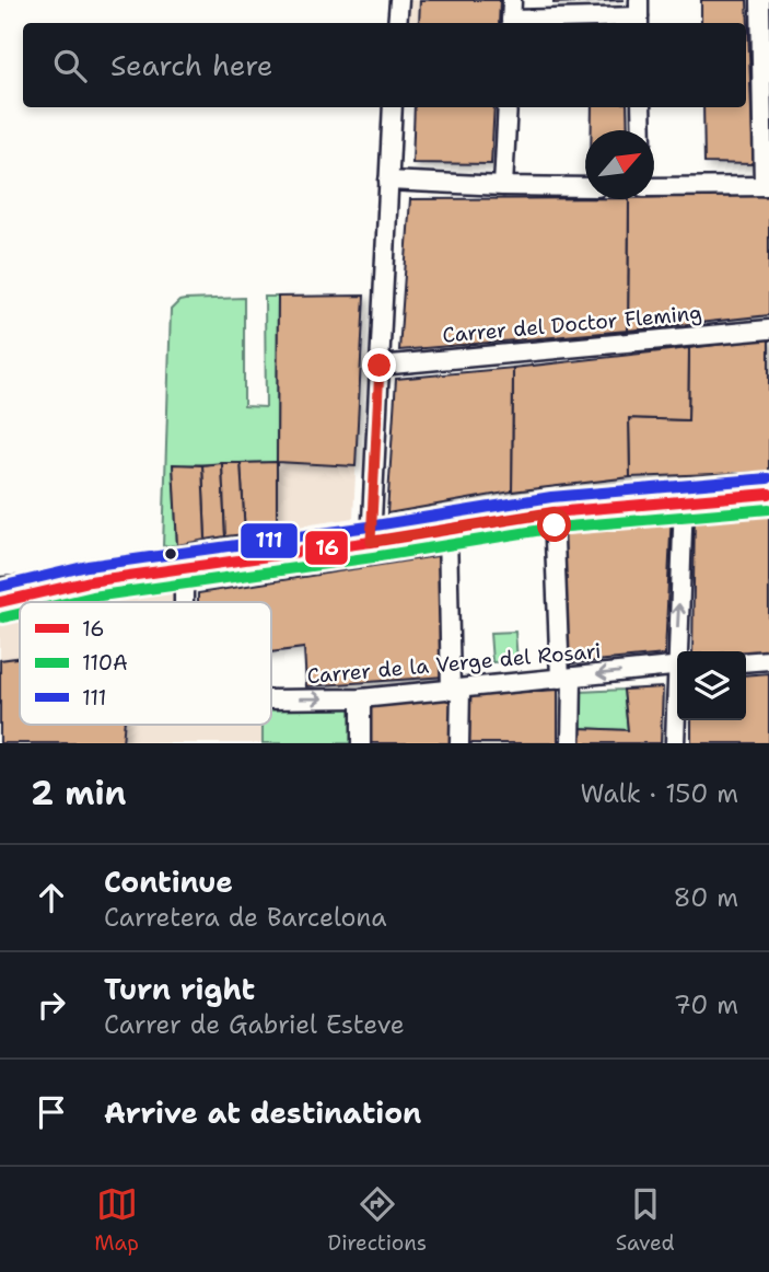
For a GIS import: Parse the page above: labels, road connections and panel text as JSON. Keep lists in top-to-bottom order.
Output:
{
  "streets": {
    "street": ["Carrer del Doctor Fleming", "Carrer de la Verge del Rosari"]
  },
  "lines": ["transit line 111", "transit line 16", "transit line 110A"],
  "legend": ["16", "110A", "111"],
  "north": "top right",
  "page": {
    "search": "Search here",
    "heading": ["2 min", "Walk · 150 m"],
    "list": [
      ["Continue", "Carretera de Barcelona", "80 m"],
      ["Turn right", "Carrer de Gabriel Esteve", "70 m"],
      "Arrive at destination"
    ],
    "nav": ["Map", "Directions", "Saved"]
  }
}
